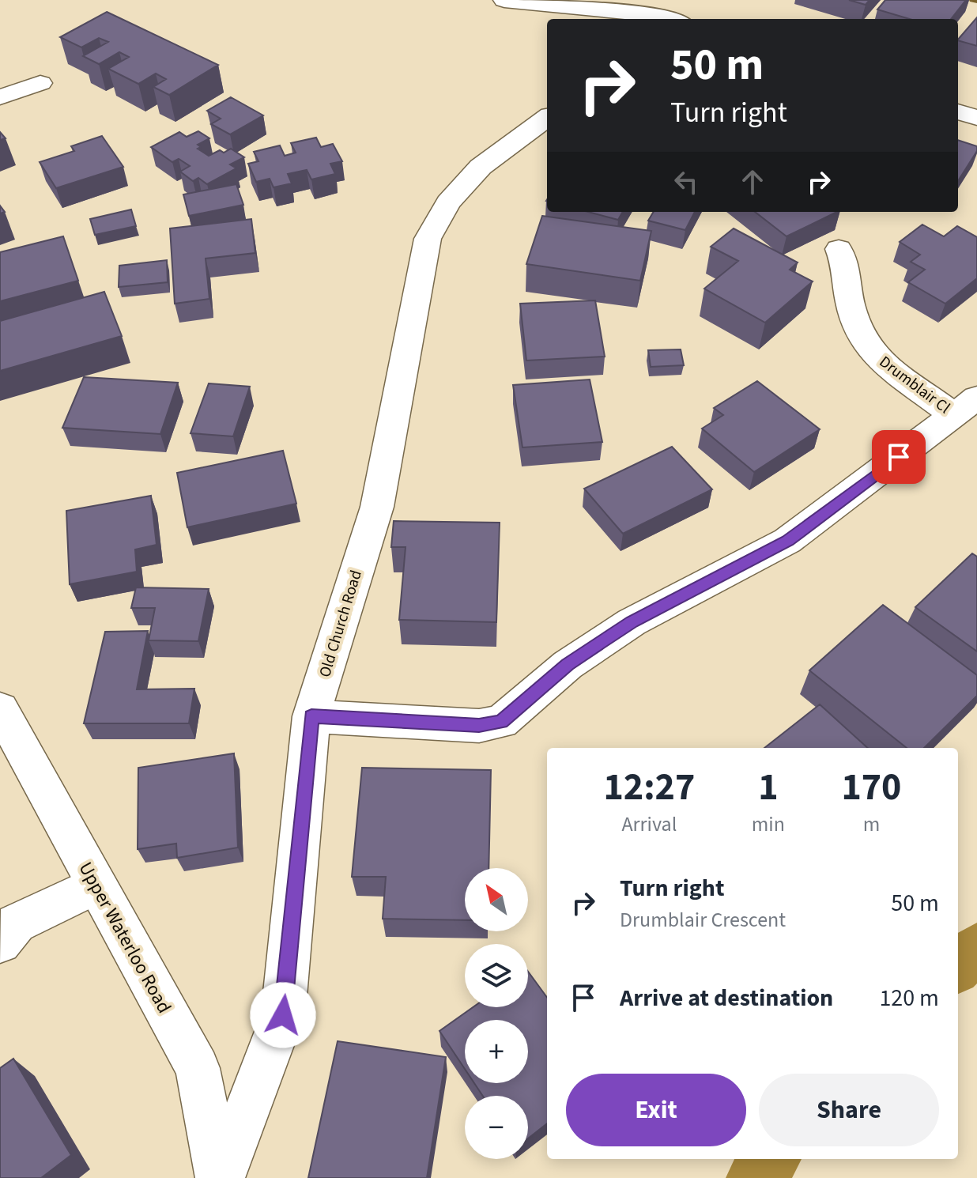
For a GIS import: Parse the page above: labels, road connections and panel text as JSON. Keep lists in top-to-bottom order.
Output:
{
  "streets": {
    "street": ["Drumblair Cl", "Old Church Road", "Upper Waterloo Road"]
  },
  "crossings": [
    ["Old Church Road", "Upper Waterloo Road"]
  ],
  "north": "top left",
  "page": {
    "turn": ["50 m", "Turn right"],
    "eta": [
      "12:27",
      "Arrival",
      "1",
      "min",
      "170",
      "m"
    ],
    "list": [
      {
        "name": "Turn right",
        "note": "Drumblair Crescent",
        "value": "50 m"
      },
      {
        "name": "Arrive at destination",
        "value": "120 m"
      }
    ],
    "map_buttons": ["+", "−"],
    "buttons": ["Exit", "Share"]
  }
}
